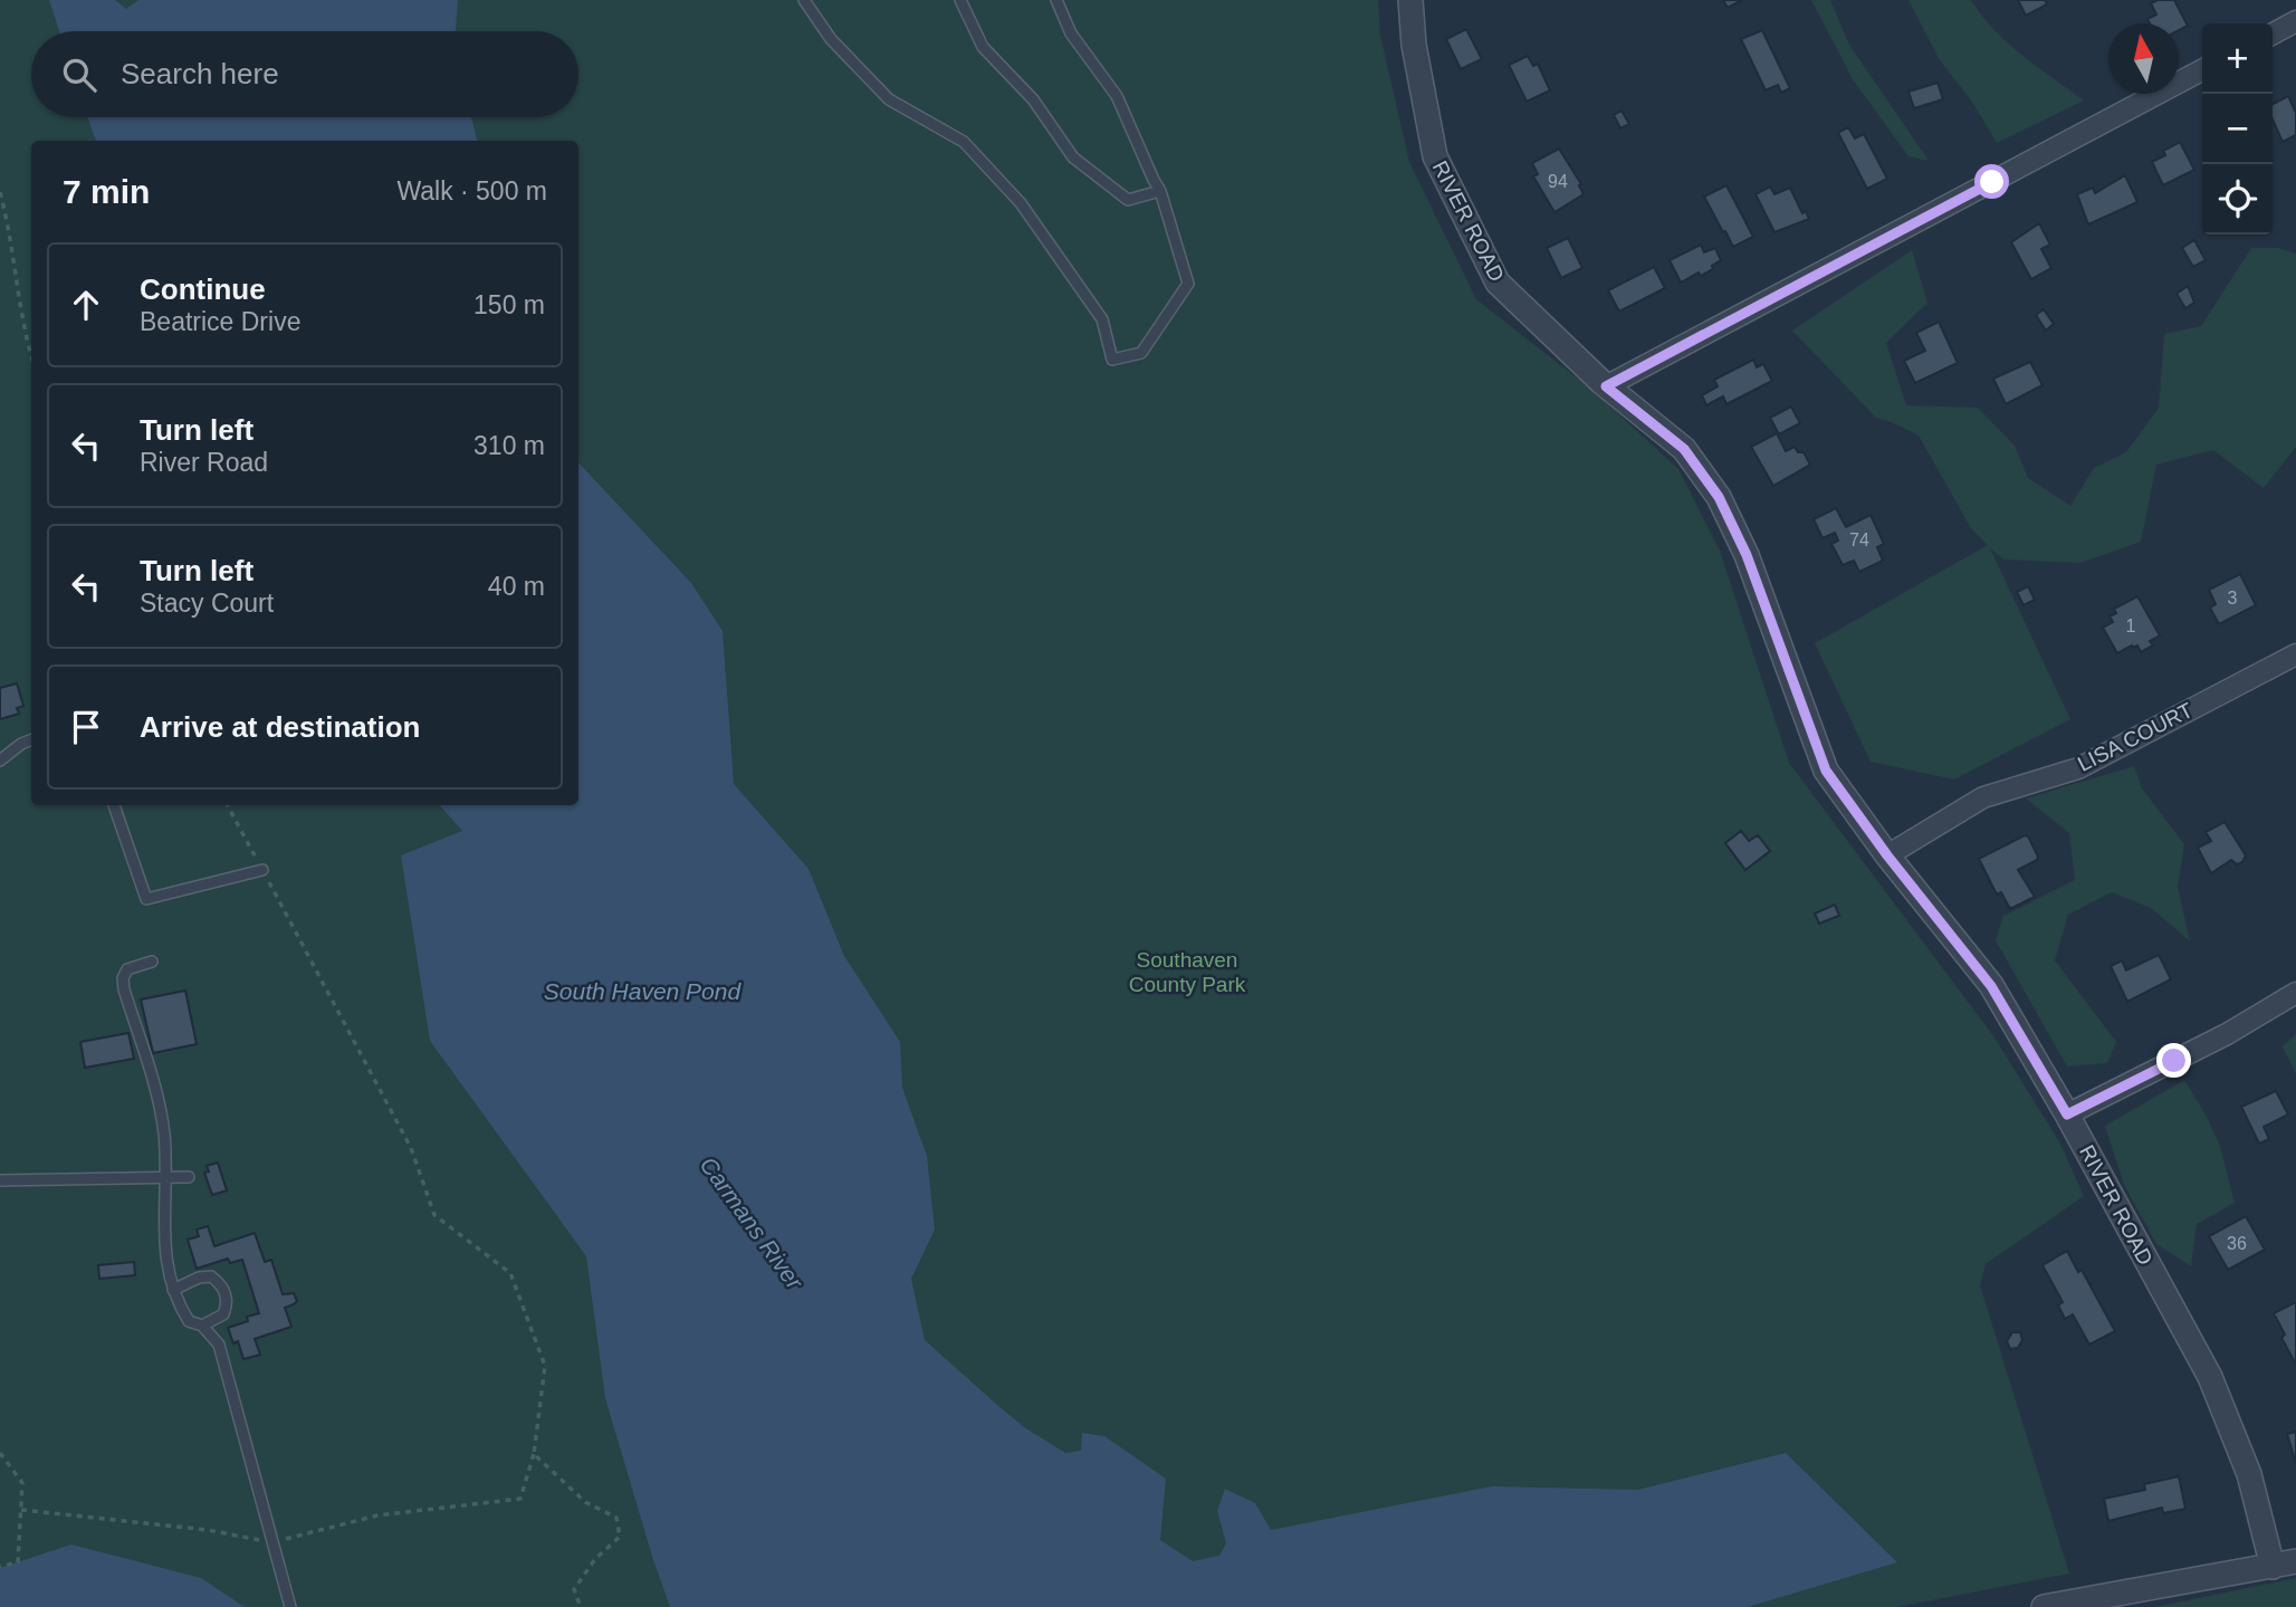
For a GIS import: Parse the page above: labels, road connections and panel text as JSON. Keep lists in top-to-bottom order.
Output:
{
  "streets": {
    "street": ["RIVER ROAD", "LISA COURT"]
  },
  "crossings": [
    ["RIVER ROAD", "LISA COURT"]
  ],
  "water": ["South Haven Pond", "Carmans River"],
  "parks": ["Southaven County Park"],
  "house_numbers": [
    "94",
    "74",
    "3",
    "1",
    "36"
  ],
  "north": "top",
  "page": {
    "map_buttons": ["+", "−"],
    "search": "Search here",
    "heading": ["7 min", "Walk · 500 m"],
    "list": [
      ["Continue", "Beatrice Drive", "150 m"],
      ["Turn left", "River Road", "310 m"],
      ["Turn left", "Stacy Court", "40 m"],
      "Arrive at destination"
    ]
  }
}
